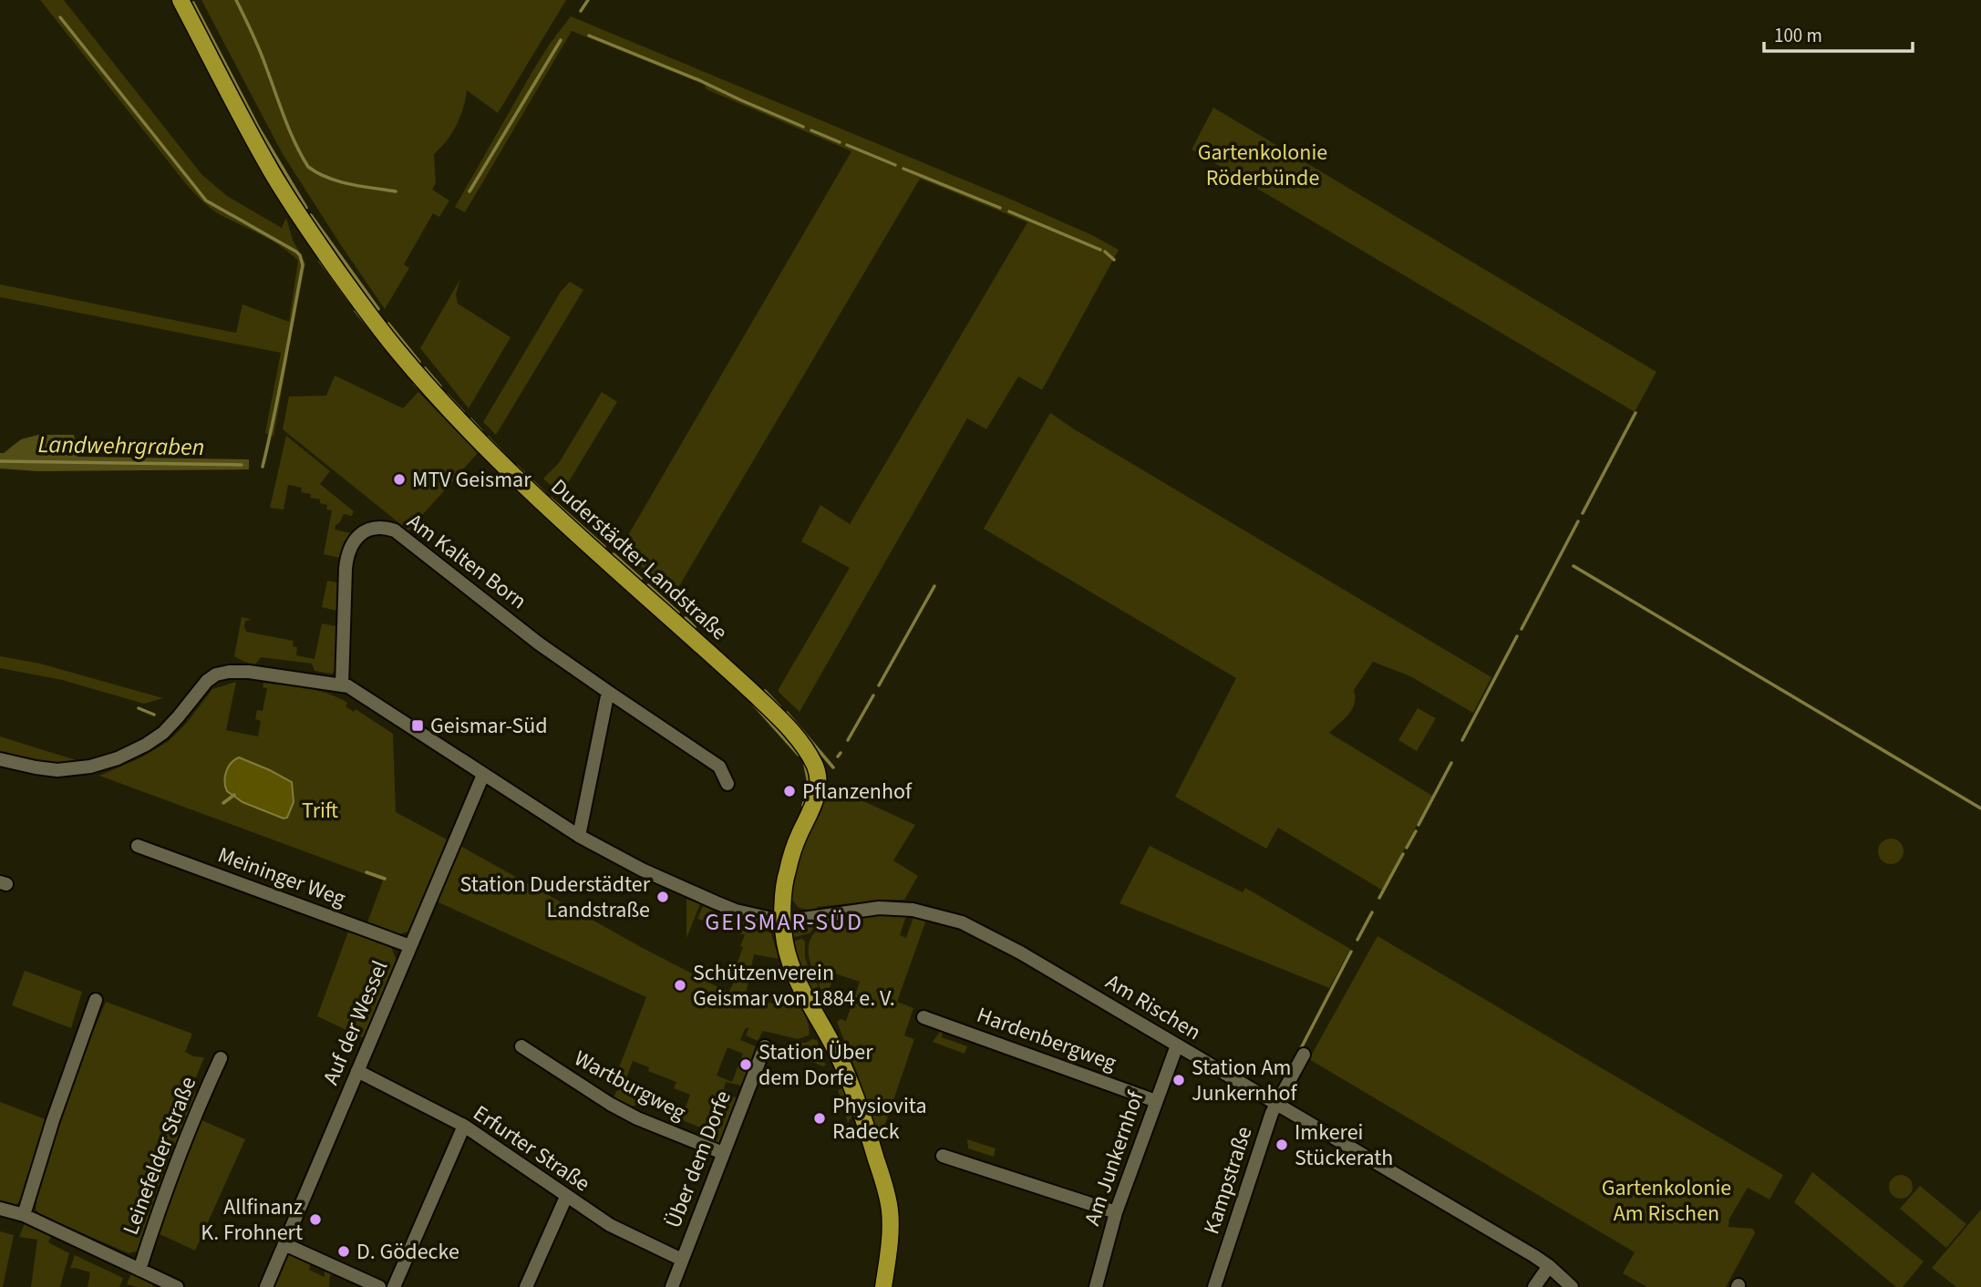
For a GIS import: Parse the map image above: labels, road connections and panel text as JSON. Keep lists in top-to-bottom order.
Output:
{
  "streets": {
    "main road": ["Duderstädter Landstraße"],
    "street": [
      "Am Kalten Born",
      "Meininger Weg",
      "Am Rischen",
      "Auf der Wessel",
      "Hardenbergweg",
      "Wartburgweg",
      "Erfurter Straße",
      "Leinefelder Straße",
      "Am Junkernhof",
      "Über dem Dorfe",
      "Kampstraße"
    ]
  },
  "crossings": [
    ["Duderstädter Landstraße", "Am Rischen"],
    ["Meininger Weg", "Auf der Wessel"],
    ["Am Rischen", "Am Junkernhof"],
    ["Am Rischen", "Kampstraße"],
    ["Auf der Wessel", "Erfurter Straße"],
    ["Hardenbergweg", "Am Junkernhof"],
    ["Wartburgweg", "Über dem Dorfe"],
    ["Erfurter Straße", "Über dem Dorfe"]
  ],
  "districts": ["GEISMAR-SÜD"],
  "water": ["Landwehrgraben"],
  "parks": ["Gartenkolonie Röderbünde", "Trift", "Gartenkolonie Am Rischen"],
  "places": {
    "other": [
      "MTV Geismar",
      "Pflanzenhof",
      "Station Duderstädter Landstraße",
      "Schützenverein Geismar von 1884 e. V.",
      "Station Über dem Dorfe",
      "Station Am Junkernhof",
      "Physiovita Radeck",
      "Imkerei Stückerath",
      "Allfinanz K. Frohnert",
      "D. Gödecke"
    ],
    "transit": ["Geismar-Süd"]
  },
  "scale_bar": "100 m"
}
